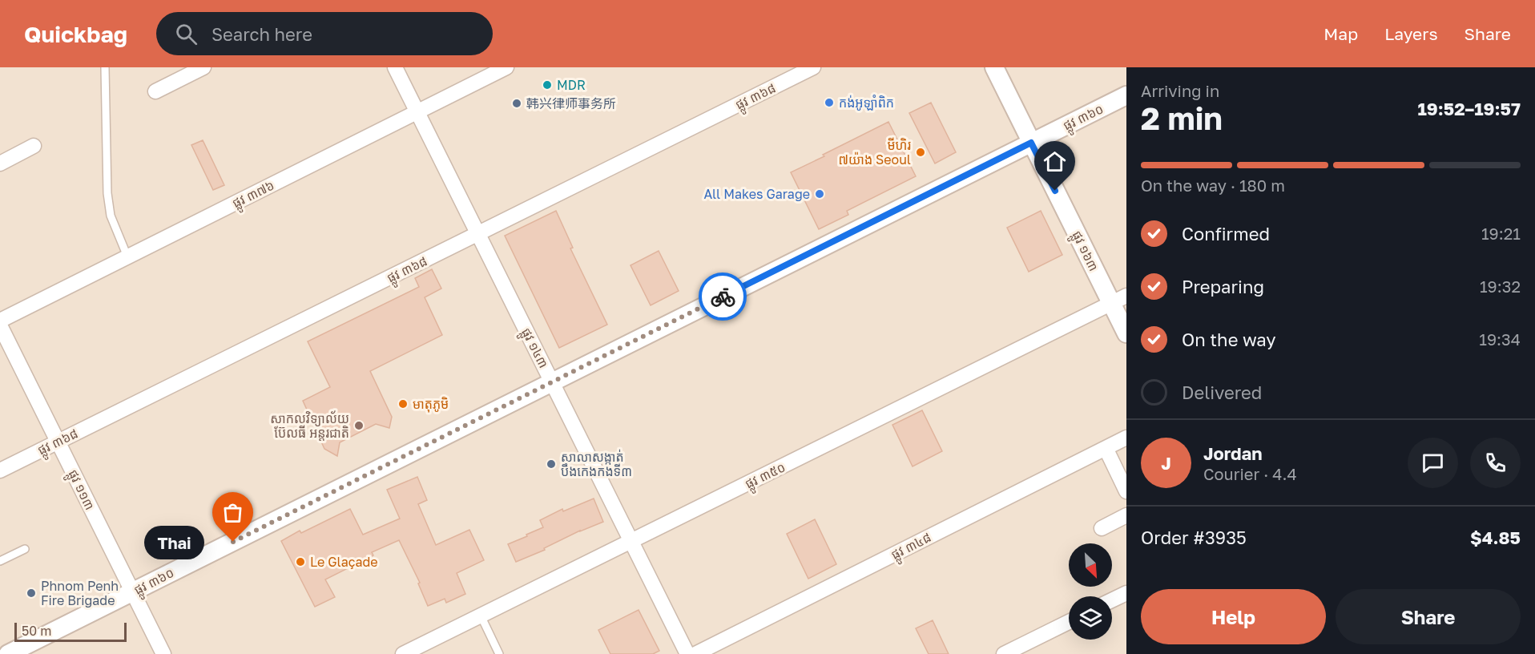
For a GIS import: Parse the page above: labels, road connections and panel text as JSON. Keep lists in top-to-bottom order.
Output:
{
  "streets": {
    "street": [
      "ផ្លូវ ៣៦៨",
      "ផ្លូវ ៣៦០",
      "ផ្លូវ ៣៧៦",
      "ផ្លូវ ១៦៣",
      "ផ្លូវ ១៤៣",
      "ផ្លូវ ៣៥០",
      "ផ្លូវ ១១៣",
      "ផ្លូវ ៣៤៨"
    ]
  },
  "crossings": [
    ["ផ្លូវ ៣៦៨", "ផ្លូវ ១៤៣"],
    ["ផ្លូវ ៣៦៨", "ផ្លូវ ១១៣"],
    ["ផ្លូវ ៣៦០", "ផ្លូវ ១៦៣"],
    ["ផ្លូវ ៣៦០", "ផ្លូវ ១៤៣"],
    ["ផ្លូវ ៣៦០", "ផ្លូវ ១១៣"],
    ["ផ្លូវ ៣៧៦", "ផ្លូវ ១៤៣"],
    ["ផ្លូវ ១៦៣", "ផ្លូវ ៣៥០"],
    ["ផ្លូវ ១៤៣", "ផ្លូវ ៣៥០"]
  ],
  "places": [
    "MDR",
    "កង់អូឡាំពិក",
    "韩兴律师事务所",
    "មីហិរ ៧យ៉ាង Seoul",
    "All Makes Garage",
    "មាតុភូមិ",
    "សាកលវិទ្យាល័យ ប៊ែលធី អន្តរជាតិ",
    "សាលាសង្កាត់ បឹងកេងកងទី៣",
    "Thai",
    "Le Glaçade",
    "Phnom Penh Fire Brigade"
  ],
  "scale_bar": "50 m",
  "north": "bottom right",
  "page": {
    "header": "Quickbag",
    "search": "Search here",
    "nav": ["Map", "Layers", "Share"],
    "heading": ["2 min", "Arriving in", "19:52–19:57"],
    "panel": [
      "Jordan",
      "Courier · 4.4",
      "Order #3935",
      "$4.85"
    ],
    "bar": "On the way · 180 m",
    "list": [
      ["Confirmed", "19:21"],
      ["Preparing", "19:32"],
      ["On the way", "19:34"],
      "Delivered"
    ],
    "round": "J",
    "bubble": "Thai",
    "buttons": ["Help", "Share"],
    "scale": "50 m"
  }
}
